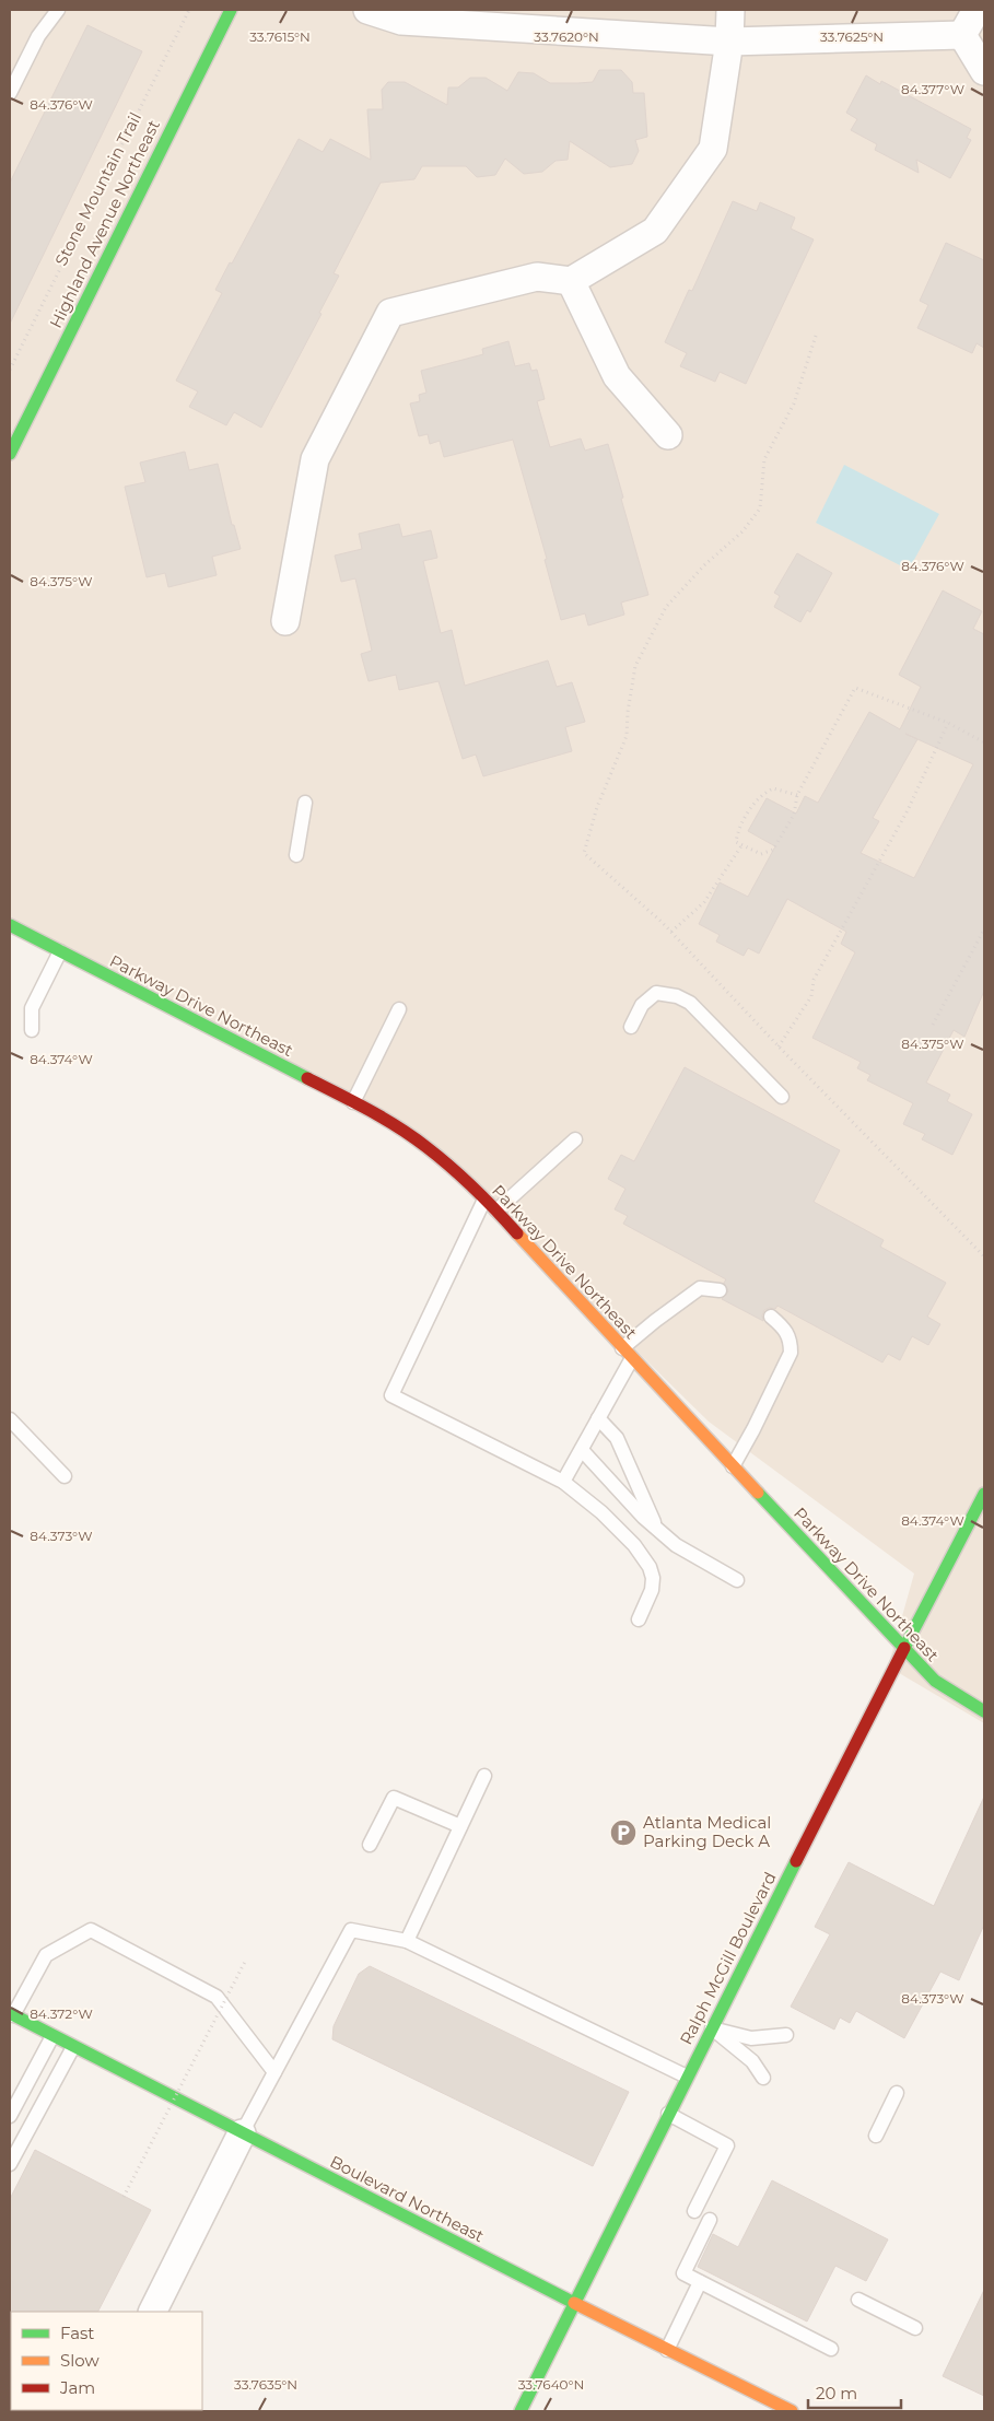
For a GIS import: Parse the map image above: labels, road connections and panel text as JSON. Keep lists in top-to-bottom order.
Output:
{
  "streets": {
    "main road": [
      "Highland Avenue Northeast",
      "Parkway Drive Northeast",
      "Ralph McGill Boulevard",
      "Boulevard Northeast"
    ],
    "path": ["Stone Mountain Trail"]
  },
  "crossings": [
    ["Parkway Drive Northeast", "Ralph McGill Boulevard"],
    ["Ralph McGill Boulevard", "Boulevard Northeast"]
  ],
  "places": {
    "parking": ["Atlanta Medical Parking Deck A"]
  },
  "legend": ["Fast", "Slow", "Jam"],
  "scale_bar": "20 m",
  "coordinates": [
    "33.7615°N",
    "33.7620°N",
    "33.7625°N",
    "84.377°W",
    "84.376°W",
    "84.375°W",
    "84.374°W",
    "84.373°W",
    "84.372°W",
    "33.7635°N",
    "33.7640°N"
  ]
}
